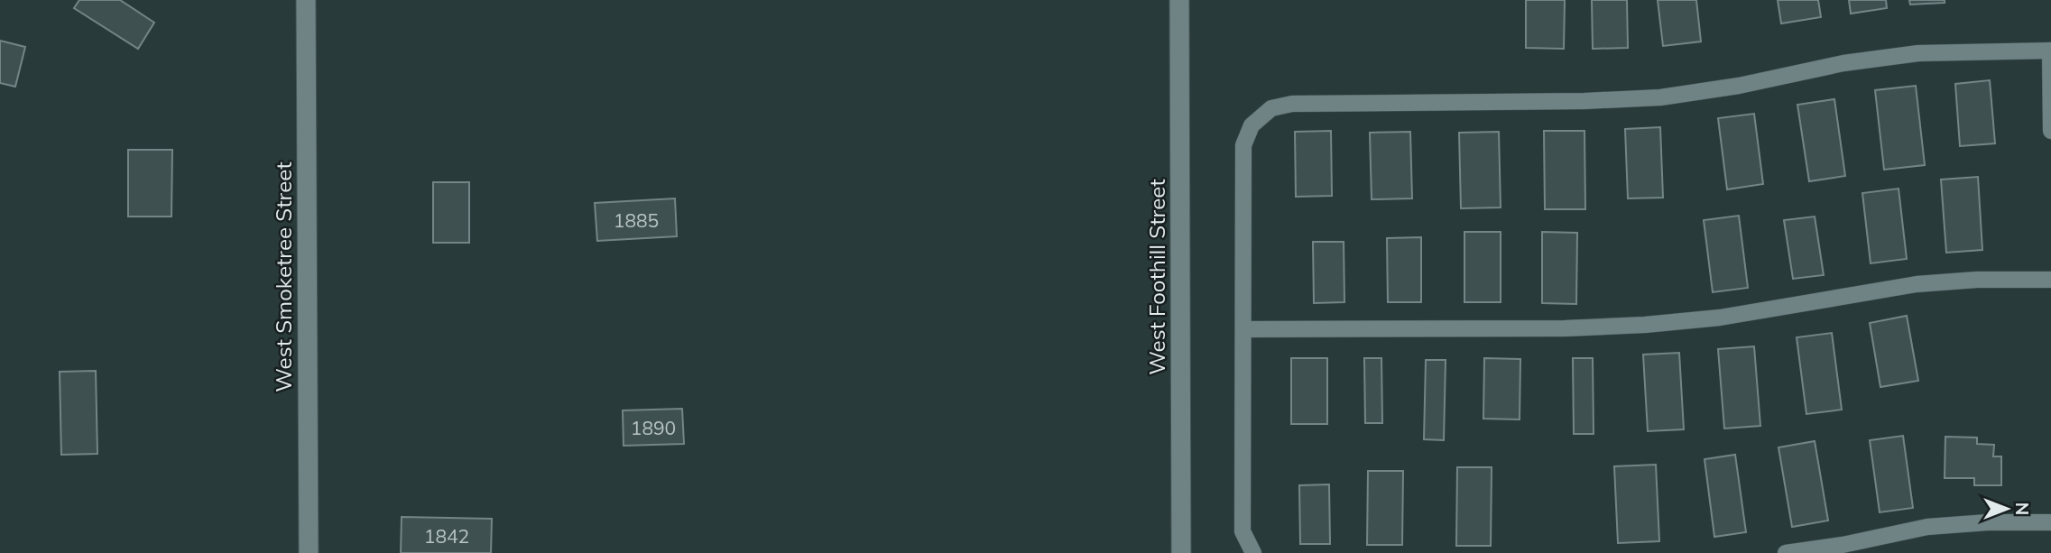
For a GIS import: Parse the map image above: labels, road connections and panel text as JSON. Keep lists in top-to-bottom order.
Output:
{
  "streets": {
    "street": ["West Smoketree Street", "West Foothill Street"]
  },
  "house_numbers": ["1885", "1890", "1842"],
  "north": "right"
}
